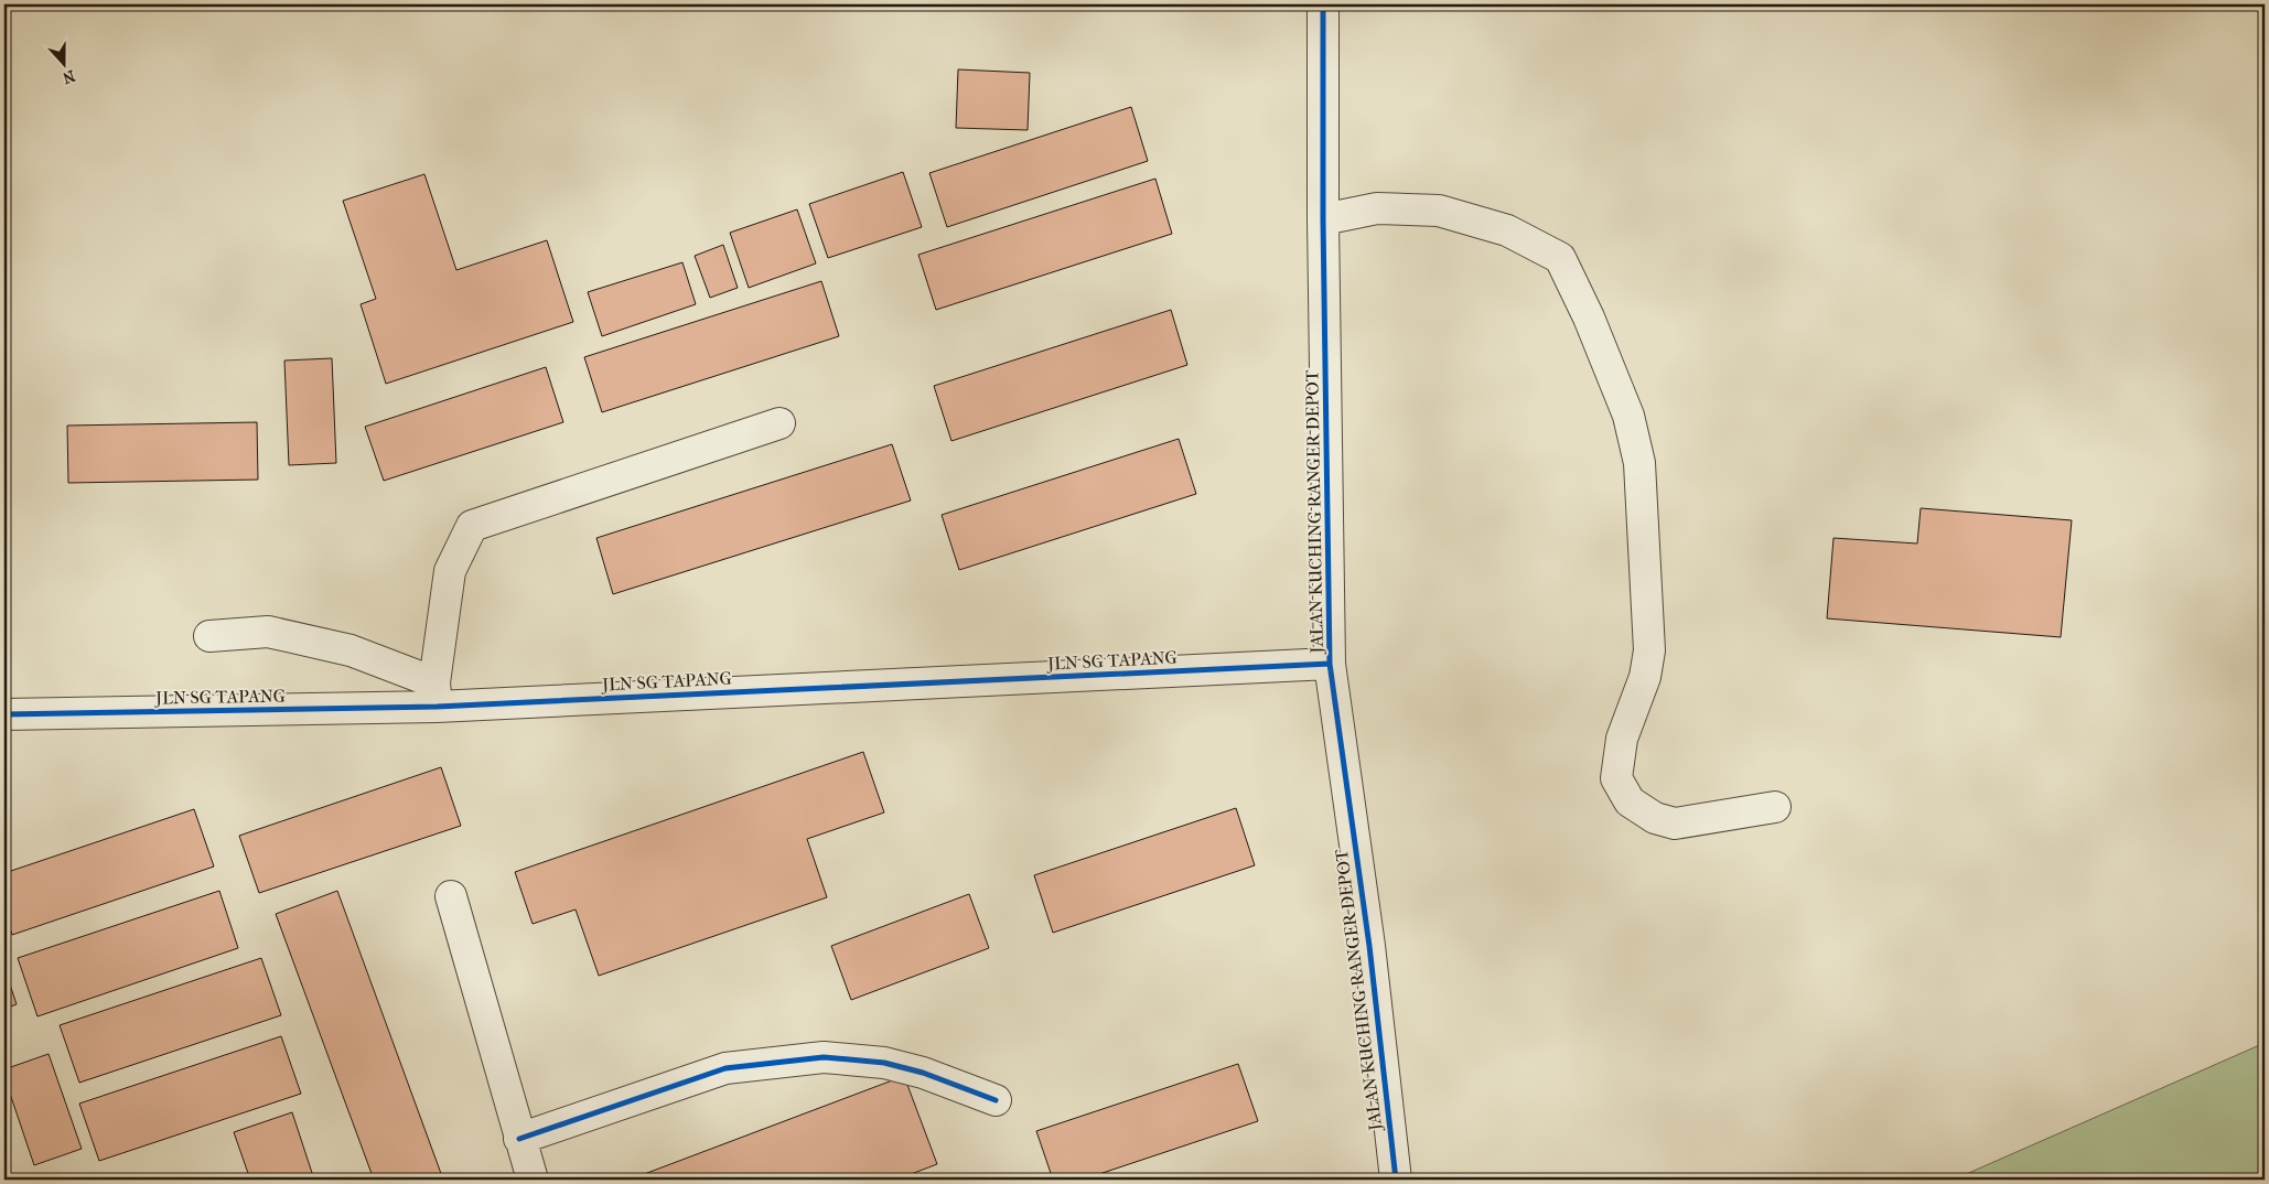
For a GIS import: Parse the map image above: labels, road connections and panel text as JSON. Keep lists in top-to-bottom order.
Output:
{
  "streets": {
    "street": ["JALAN KUCHING RANGER DEPOT", "JLN SG TAPANG"]
  },
  "crossings": [
    ["JALAN KUCHING RANGER DEPOT", "JLN SG TAPANG"]
  ],
  "north": "bottom"
}
